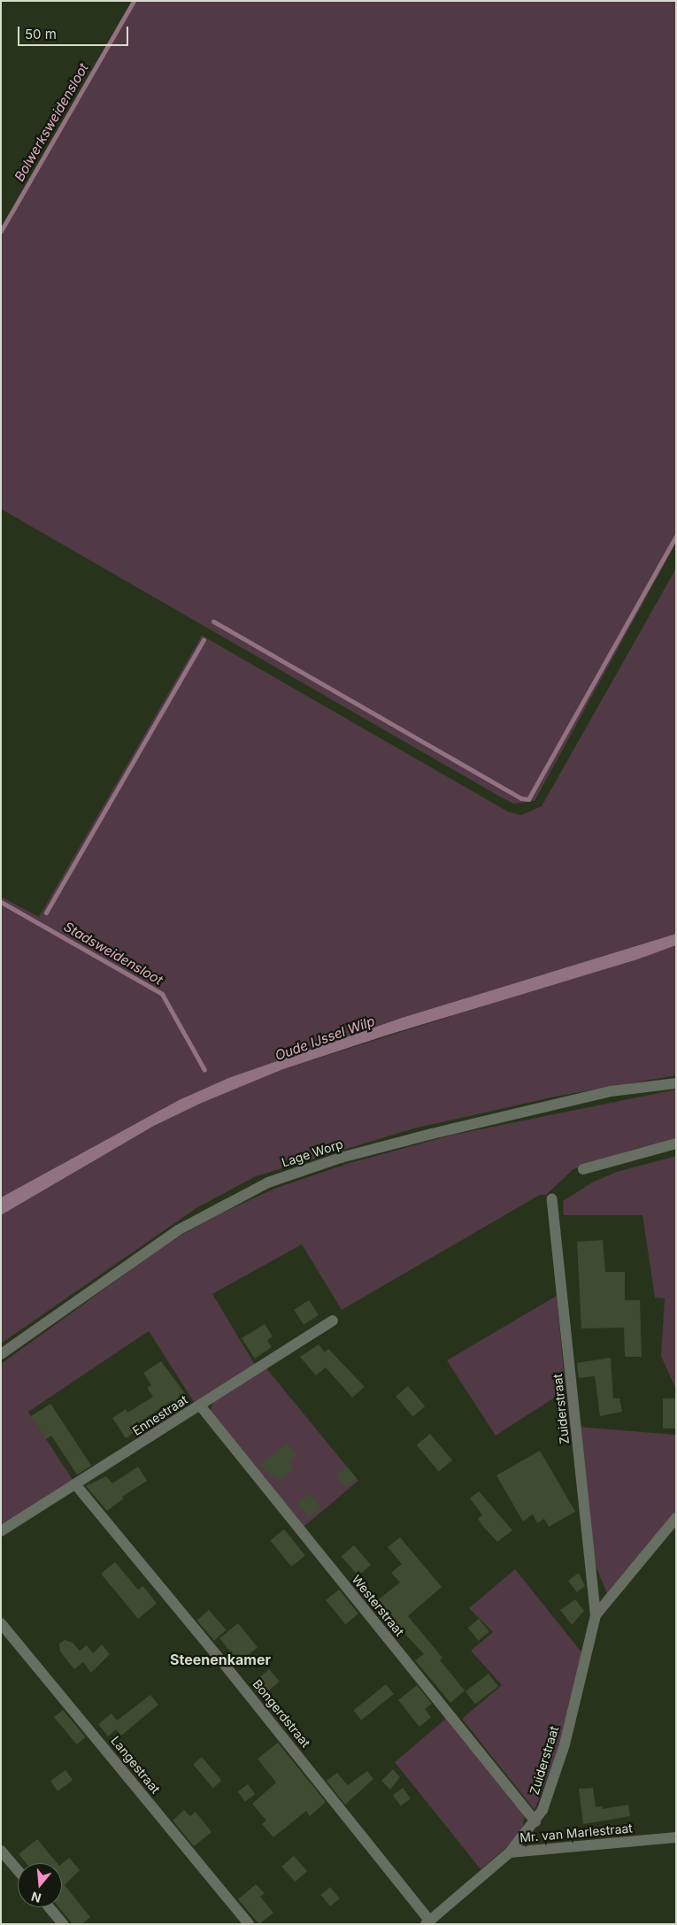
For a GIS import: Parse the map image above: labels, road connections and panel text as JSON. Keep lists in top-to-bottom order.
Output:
{
  "streets": {
    "street": [
      "Lage Worp",
      "Zuiderstraat",
      "Ennestraat",
      "Westerstraat",
      "Bongerdstraat",
      "Langestraat",
      "Mr. van Marlestraat"
    ]
  },
  "crossings": [
    ["Zuiderstraat", "Westerstraat"],
    ["Zuiderstraat", "Mr. van Marlestraat"],
    ["Ennestraat", "Westerstraat"],
    ["Ennestraat", "Bongerdstraat"],
    ["Bongerdstraat", "Mr. van Marlestraat"]
  ],
  "districts": ["Steenenkamer"],
  "water": ["Bolwerksweidensloot", "Stadsweidensloot", "Oude IJssel Wilp"],
  "scale_bar": "50 m",
  "north": "bottom"
}
